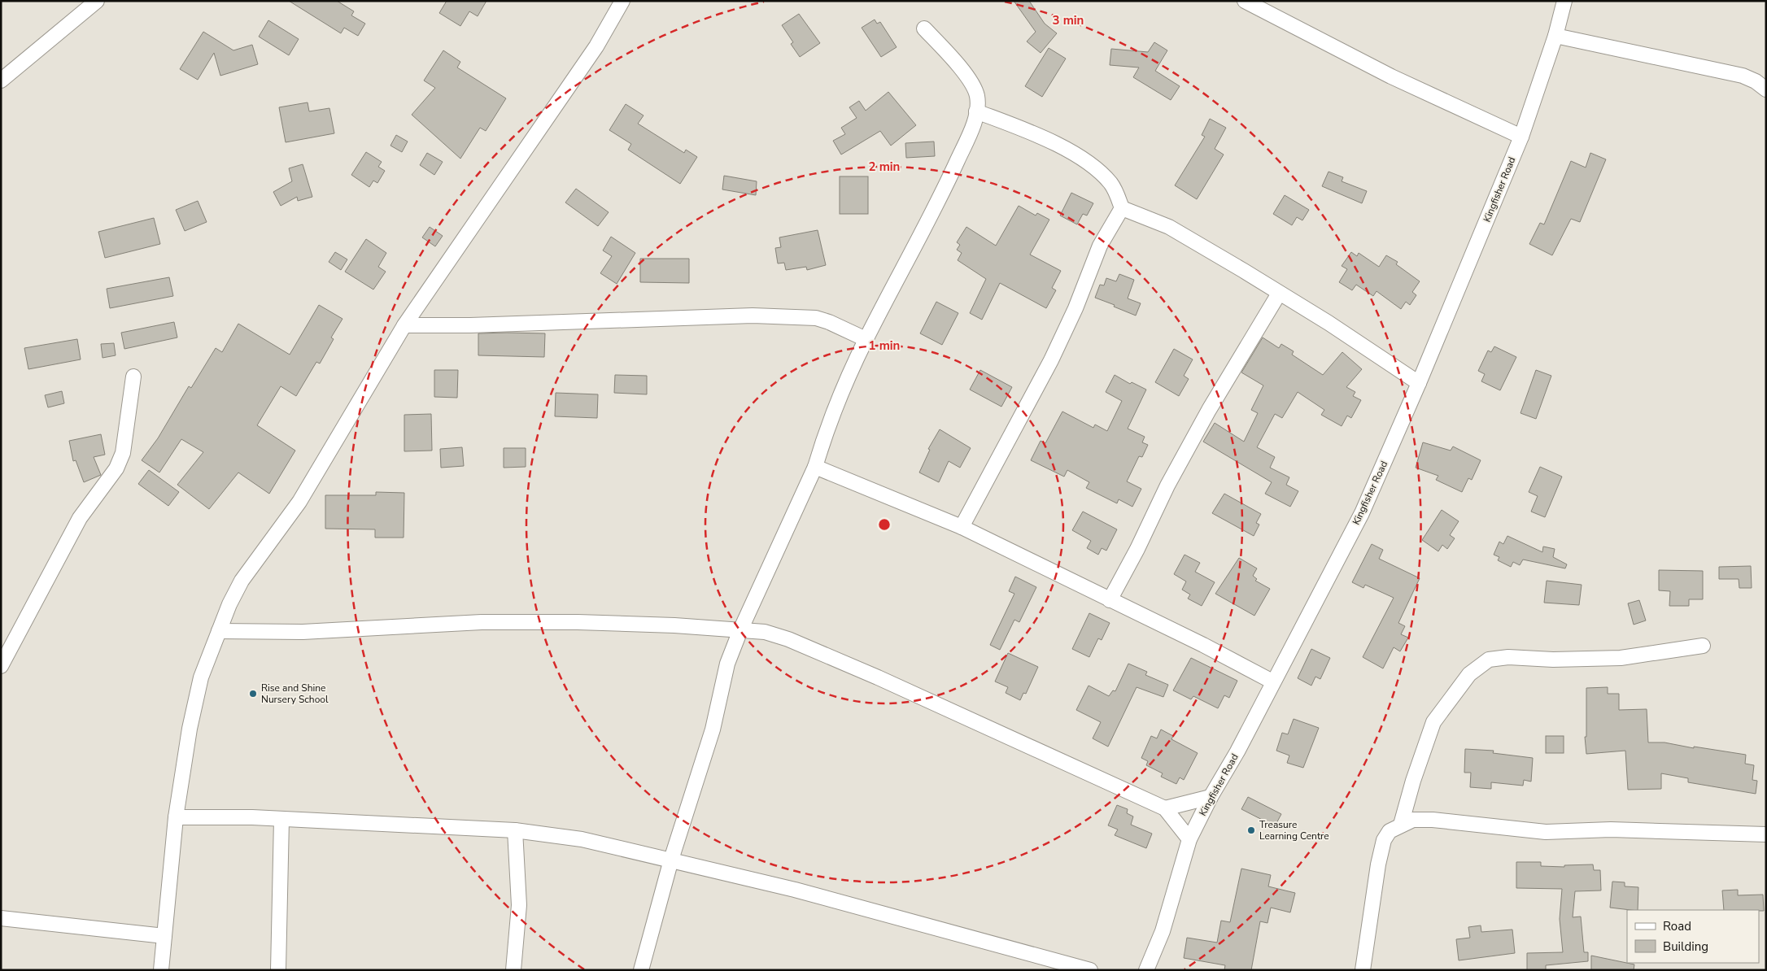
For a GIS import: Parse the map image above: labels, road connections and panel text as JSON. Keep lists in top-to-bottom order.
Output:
{
  "streets": {
    "street": ["Kingfisher Road"]
  },
  "places": ["Rise and Shine Nursery School", "Treasure Learning Centre"],
  "legend": ["Road", "Building"],
  "rings": ["3 min", "2 min", "1 min"]
}
